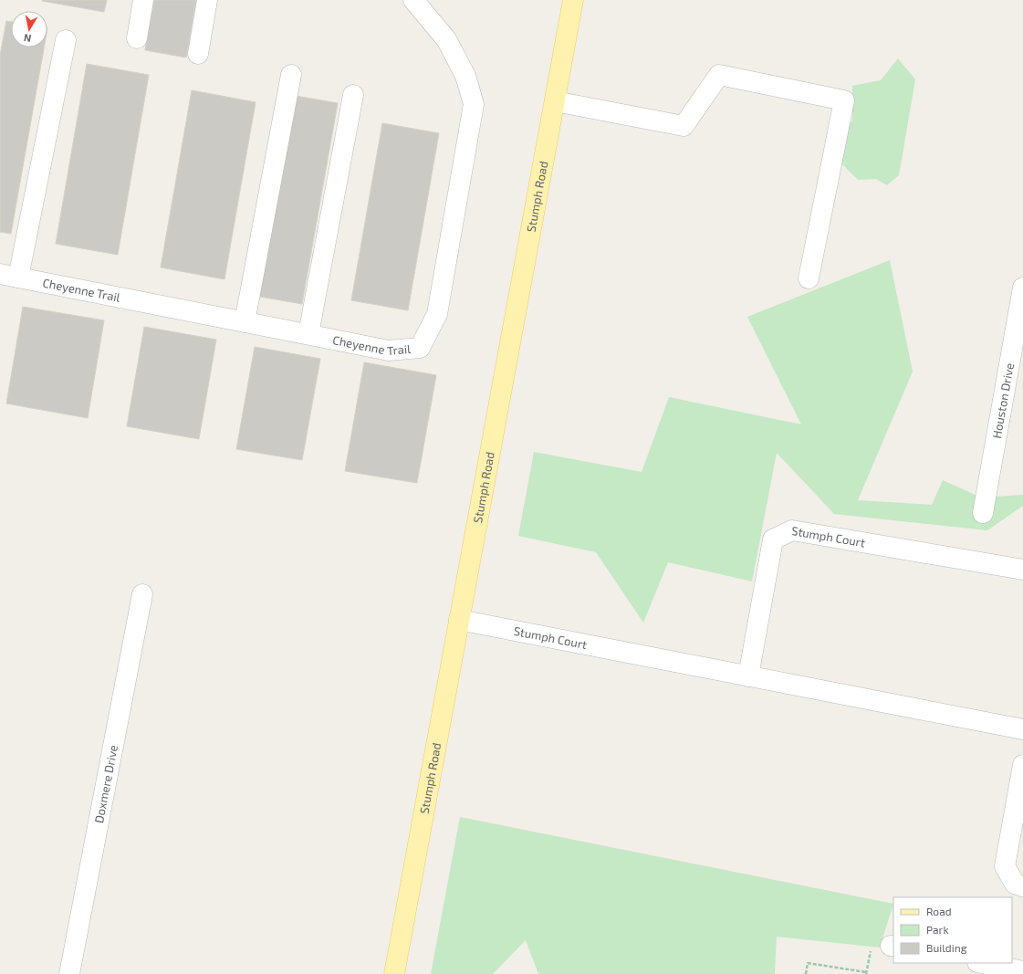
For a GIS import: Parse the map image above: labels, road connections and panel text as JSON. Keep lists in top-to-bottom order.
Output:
{
  "streets": {
    "main road": ["Stumph Road"],
    "street": [
      "Cheyenne Trail",
      "Houston Drive",
      "Stumph Court",
      "Doxmere Drive"
    ]
  },
  "crossings": [
    ["Stumph Road", "Stumph Court"]
  ],
  "legend": ["Road", "Park", "Building"],
  "north": "bottom"
}
